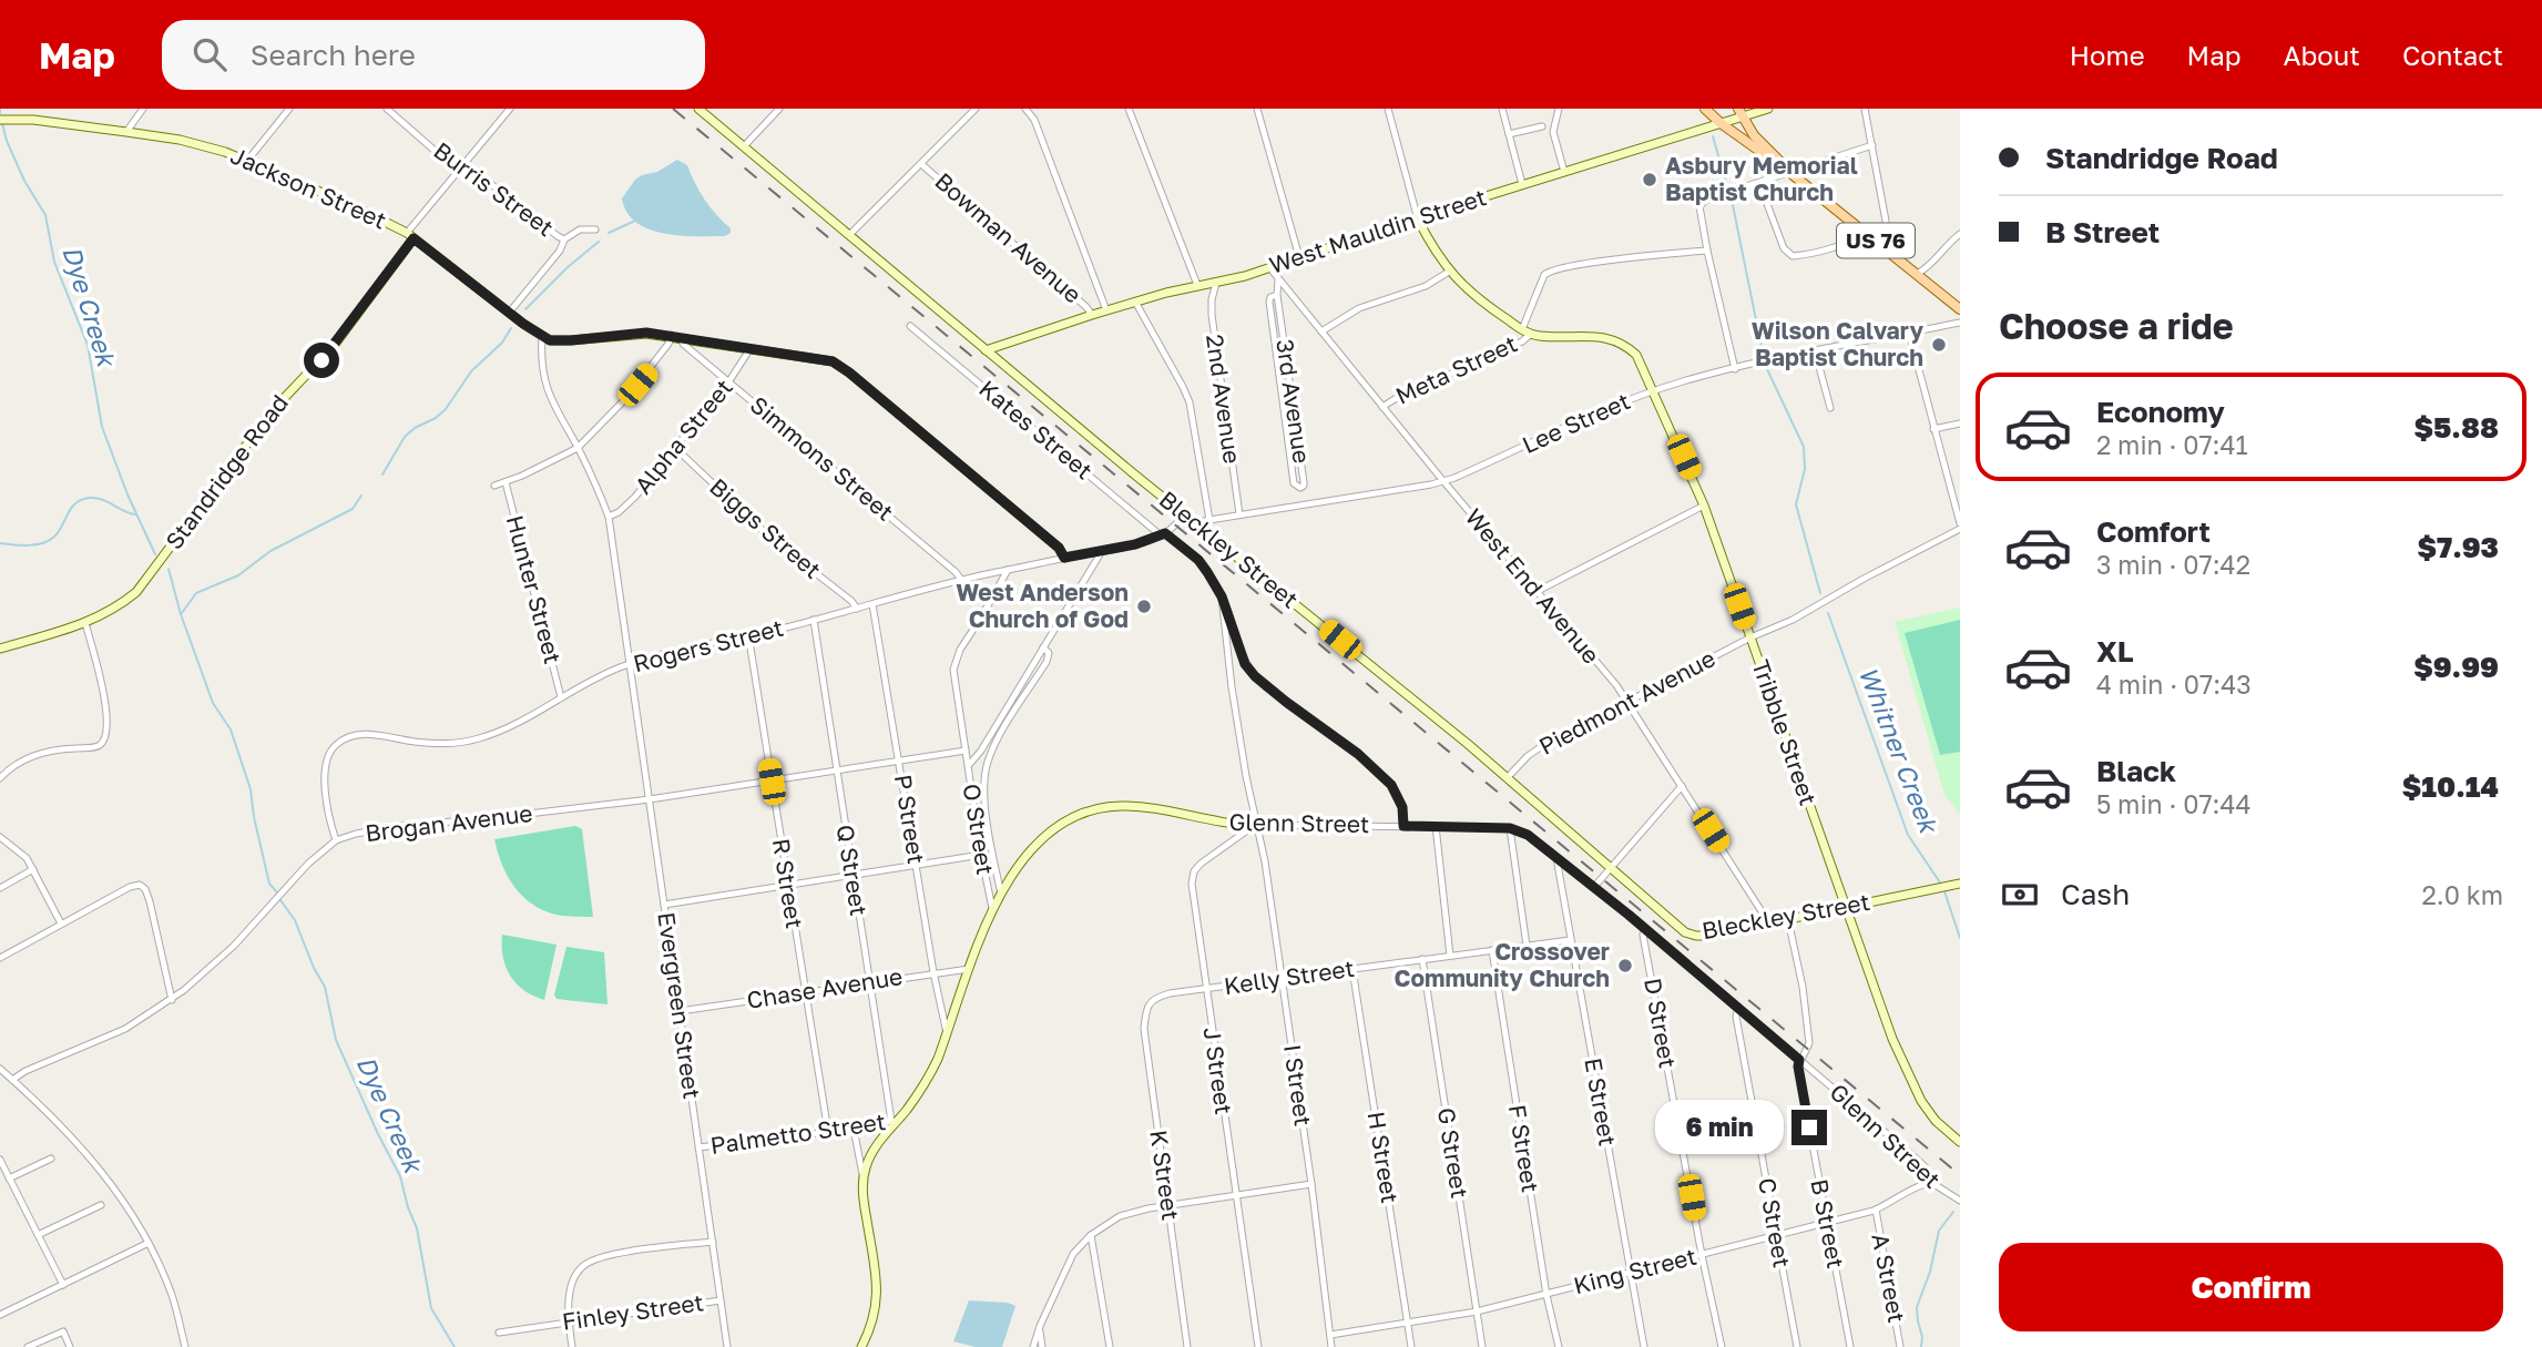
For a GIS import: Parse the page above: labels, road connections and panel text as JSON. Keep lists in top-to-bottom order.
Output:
{
  "streets": {
    "main road": ["US 76"],
    "street": [
      "Jackson Street",
      "Burris Street",
      "West Mauldin Street",
      "Bowman Avenue",
      "Meta Street",
      "2nd Avenue",
      "3rd Avenue",
      "Lee Street",
      "Kates Street",
      "Alpha Street",
      "Simmons Street",
      "Standridge Road",
      "Biggs Street",
      "Bleckley Street",
      "West End Avenue",
      "Hunter Street",
      "Rogers Street",
      "Piedmont Avenue",
      "Tribble Street",
      "P Street",
      "Brogan Avenue",
      "Glenn Street",
      "O Street",
      "Q Street",
      "R Street",
      "Kelly Street",
      "Chase Avenue",
      "Evergreen Street",
      "D Street",
      "J Street",
      "I Street",
      "E Street",
      "Palmetto Street",
      "F Street",
      "G Street",
      "H Street",
      "K Street",
      "C Street",
      "B Street",
      "King Street",
      "A Street",
      "Finley Street"
    ]
  },
  "crossings": [
    ["Jackson Street", "Standridge Road"],
    ["Jackson Street", "Evergreen Street"],
    ["West Mauldin Street", "Bowman Avenue"],
    ["West Mauldin Street", "US 76"],
    ["West Mauldin Street", "2nd Avenue"],
    ["West Mauldin Street", "Bleckley Street"],
    ["West Mauldin Street", "West End Avenue"],
    ["West Mauldin Street", "Tribble Street"],
    ["Meta Street", "West End Avenue"],
    ["Meta Street", "Tribble Street"],
    ["2nd Avenue", "Lee Street"],
    ["3rd Avenue", "West End Avenue"],
    ["Lee Street", "Bleckley Street"],
    ["Lee Street", "West End Avenue"],
    ["Lee Street", "Tribble Street"],
    ["Kates Street", "Rogers Street"],
    ["Kates Street", "I Street"],
    ["Alpha Street", "Simmons Street"],
    ["Alpha Street", "Biggs Street"],
    ["Alpha Street", "Evergreen Street"],
    ["Simmons Street", "Rogers Street"],
    ["Biggs Street", "Rogers Street"],
    ["Bleckley Street", "West End Avenue"],
    ["Bleckley Street", "Rogers Street"],
    ["Bleckley Street", "Piedmont Avenue"],
    ["Bleckley Street", "Tribble Street"],
    ["Bleckley Street", "B Street"],
    ["West End Avenue", "Piedmont Avenue"],
    ["Hunter Street", "Rogers Street"],
    ["Rogers Street", "P Street"],
    ["Rogers Street", "Brogan Avenue"],
    ["Rogers Street", "O Street"],
    ["Rogers Street", "Q Street"],
    ["Rogers Street", "R Street"],
    ["Rogers Street", "Evergreen Street"],
    ["Piedmont Avenue", "Tribble Street"],
    ["P Street", "Brogan Avenue"],
    ["P Street", "Glenn Street"],
    ["P Street", "Chase Avenue"],
    ["Brogan Avenue", "O Street"],
    ["Brogan Avenue", "Q Street"],
    ["Brogan Avenue", "R Street"],
    ["Brogan Avenue", "Evergreen Street"],
    ["Glenn Street", "O Street"],
    ["Glenn Street", "Q Street"],
    ["Glenn Street", "Chase Avenue"],
    ["Glenn Street", "D Street"],
    ["Glenn Street", "J Street"],
    ["Glenn Street", "I Street"],
    ["Glenn Street", "E Street"],
    ["Glenn Street", "Palmetto Street"],
    ["Glenn Street", "C Street"],
    ["Glenn Street", "B Street"],
    ["Glenn Street", "King Street"],
    ["Q Street", "Chase Avenue"],
    ["Q Street", "Palmetto Street"],
    ["R Street", "Chase Avenue"],
    ["R Street", "Palmetto Street"],
    ["Kelly Street", "J Street"],
    ["Kelly Street", "I Street"],
    ["Kelly Street", "E Street"],
    ["Kelly Street", "F Street"],
    ["Kelly Street", "G Street"],
    ["Kelly Street", "H Street"],
    ["Kelly Street", "K Street"],
    ["Chase Avenue", "Evergreen Street"],
    ["Evergreen Street", "Palmetto Street"],
    ["Evergreen Street", "Finley Street"],
    ["D Street", "King Street"],
    ["J Street", "I Street"],
    ["I Street", "King Street"],
    ["E Street", "King Street"],
    ["F Street", "King Street"],
    ["G Street", "King Street"],
    ["H Street", "King Street"],
    ["C Street", "King Street"],
    ["B Street", "King Street"],
    ["King Street", "A Street"]
  ],
  "water": ["Dye Creek", "Whitner Creek"],
  "places": [
    "Asbury Memorial Baptist Church",
    "Wilson Calvary Baptist Church",
    "West Anderson Church of God",
    "Crossover Community Church"
  ],
  "page": {
    "header": "Map",
    "search": "Search here",
    "nav": [
      "Home",
      "Map",
      "About",
      "Contact"
    ],
    "banner": ["Standridge Road", "B Street"],
    "heading": "Choose a ride",
    "list": [
      {
        "name": "Economy",
        "note": "2 min · 07:41",
        "value": "$5.88"
      },
      {
        "name": "Comfort",
        "note": "3 min · 07:42",
        "value": "$7.93"
      },
      {
        "name": "XL",
        "note": "4 min · 07:43",
        "value": "$9.99"
      },
      {
        "name": "Black",
        "note": "5 min · 07:44",
        "value": "$10.14"
      }
    ],
    "pay": ["Cash", "2.0 km"],
    "bubble": "6 min",
    "buttons": "Confirm"
  }
}
